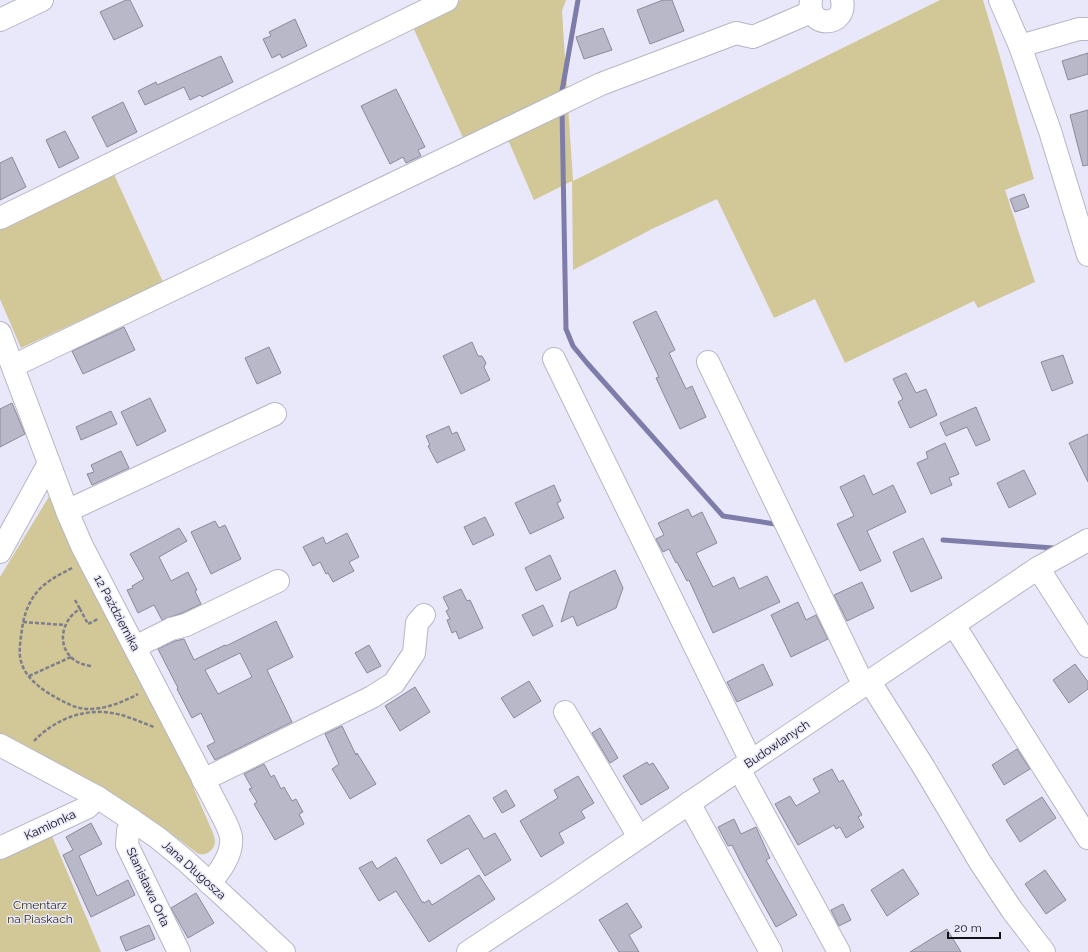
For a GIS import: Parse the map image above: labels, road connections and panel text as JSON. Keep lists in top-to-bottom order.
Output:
{
  "streets": {
    "street": [
      "12 Października",
      "Budowlanych",
      "Kamionka",
      "Jana Długosza",
      "Stanisława Orła"
    ]
  },
  "crossings": [
    ["12 Października", "Jana Długosza"],
    ["Kamionka", "Jana Długosza"],
    ["Jana Długosza", "Stanisława Orła"]
  ],
  "parks": ["Cmentarz na Piaskach"],
  "scale_bar": "20 m"
}
